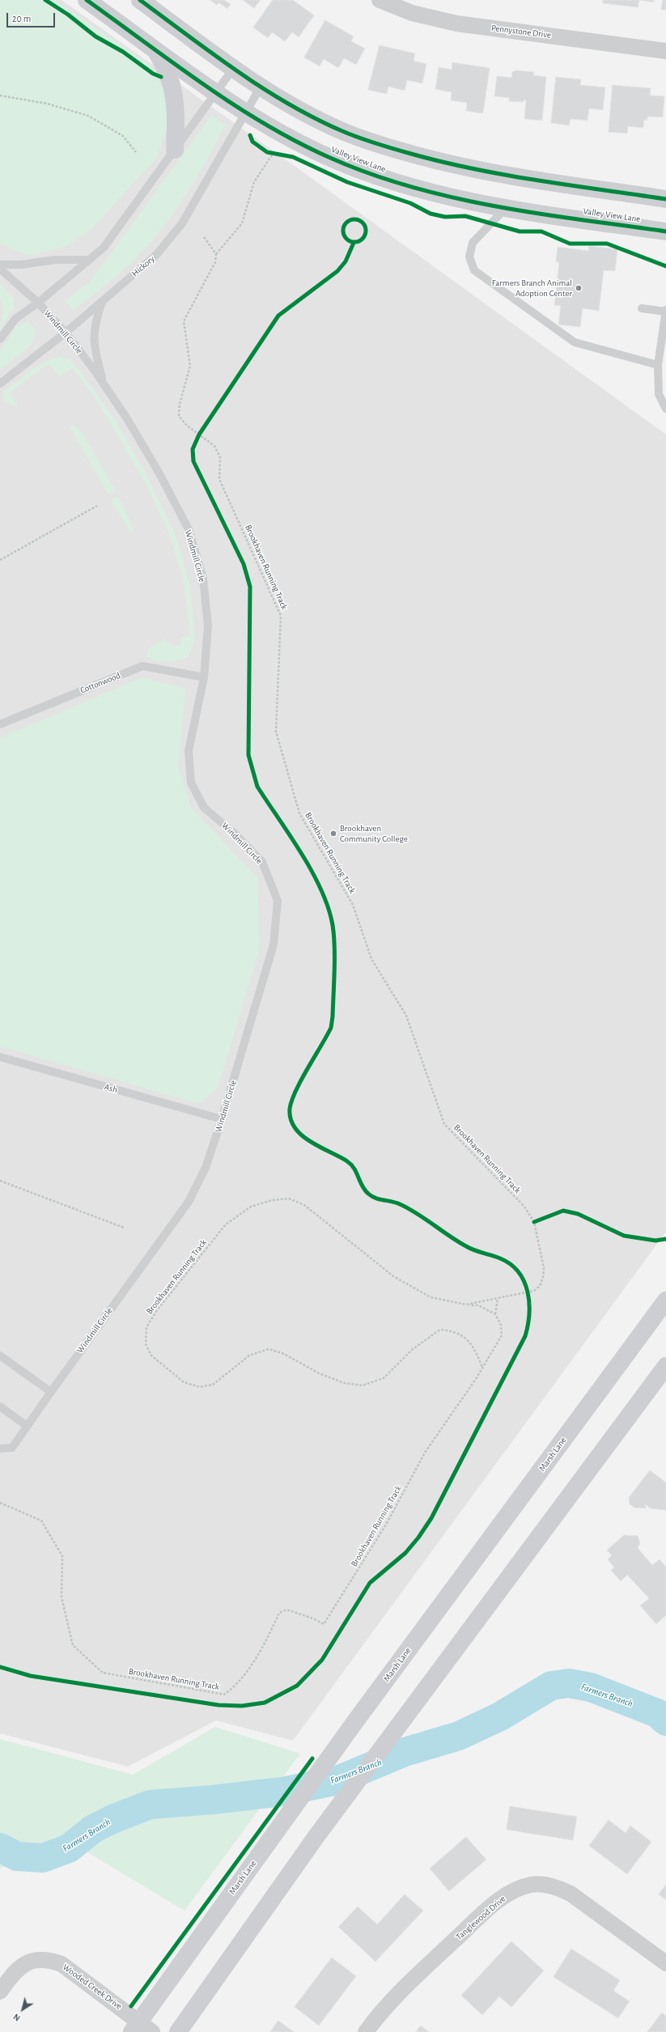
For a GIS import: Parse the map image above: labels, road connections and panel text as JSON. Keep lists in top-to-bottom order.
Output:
{
  "streets": {
    "main road": ["Valley View Lane", "Marsh Lane"],
    "street": ["Pennystone Drive", "Tanglewood Drive", "Wooded Creek Drive"],
    "lane": [
      "Hickory",
      "Windmill Circle",
      "Cottonwood",
      "Ash"
    ],
    "path": ["Brookhaven Running Track"]
  },
  "crossings": [
    ["Valley View Lane", "Hickory"],
    ["Hickory", "Windmill Circle"],
    ["Windmill Circle", "Cottonwood"],
    ["Windmill Circle", "Ash"],
    ["Marsh Lane", "Wooded Creek Drive"]
  ],
  "water": ["Farmers Branch"],
  "places": ["Farmers Branch Animal Adoption Center", "Brookhaven Community College"],
  "scale_bar": "20 m",
  "north": "bottom left"
}
